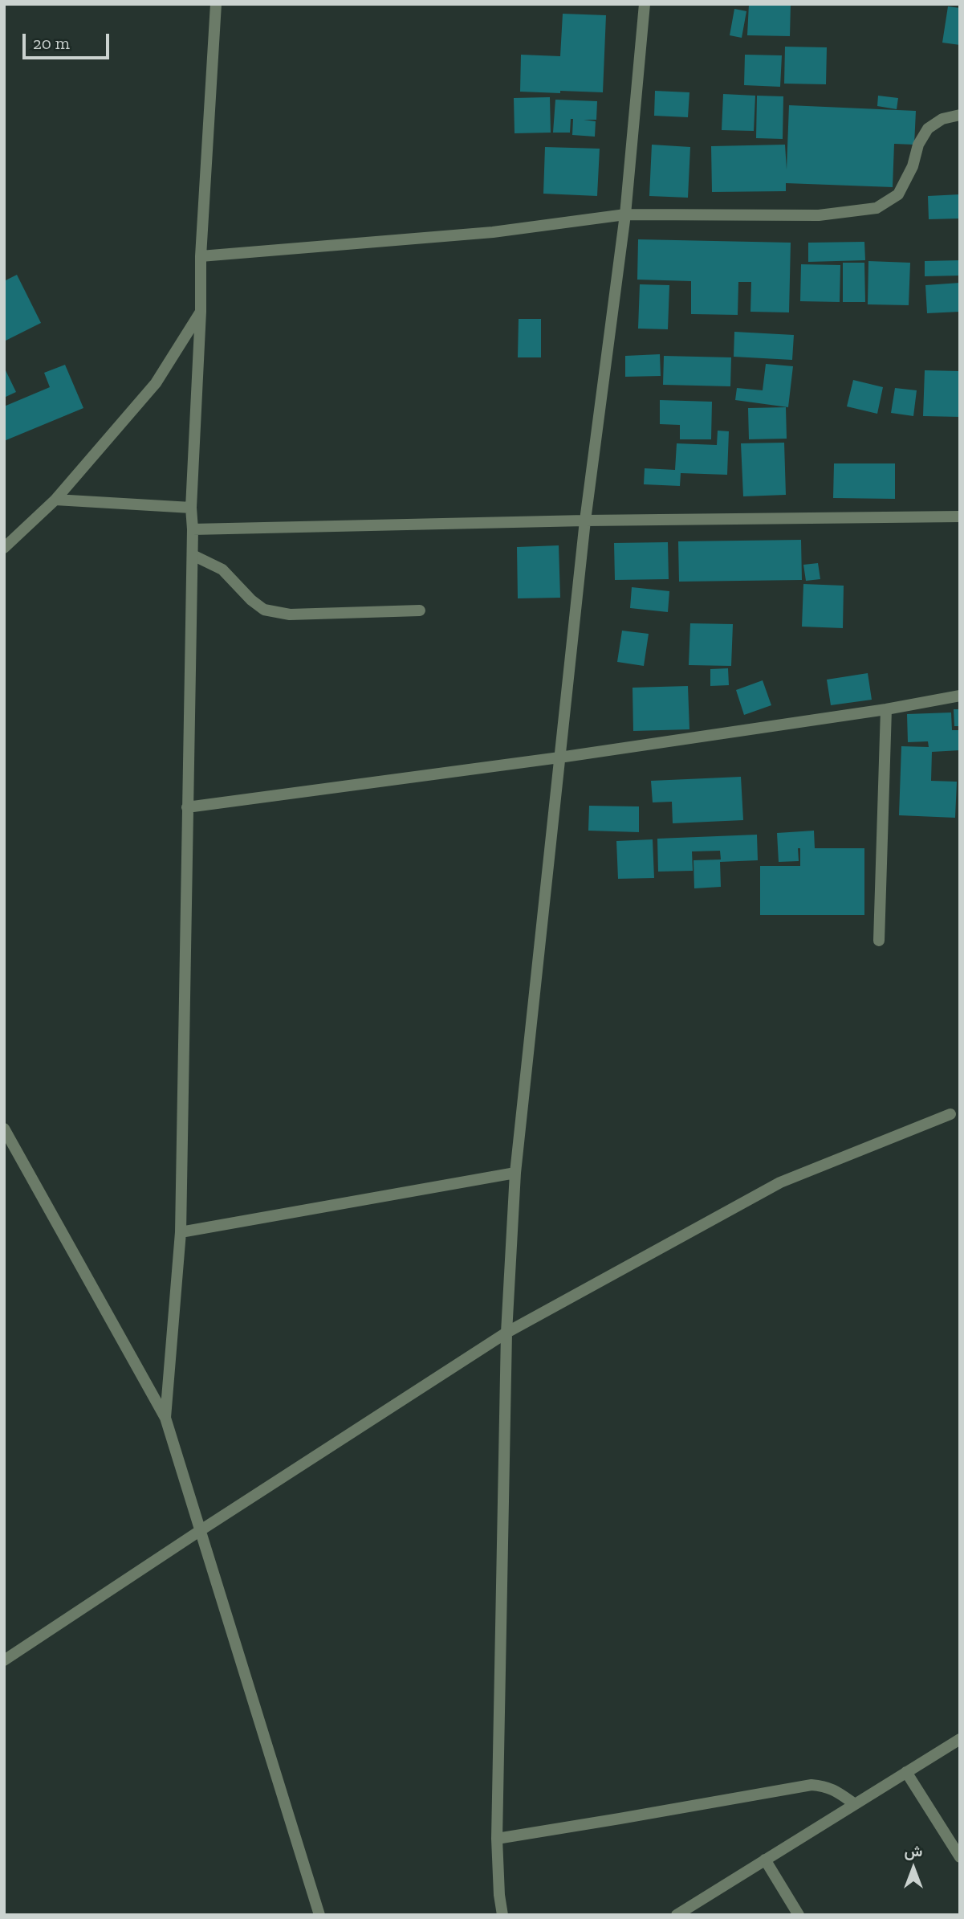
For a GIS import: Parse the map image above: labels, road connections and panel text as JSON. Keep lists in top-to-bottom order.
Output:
{
  "scale_bar": "20 m",
  "north": "top"
}
